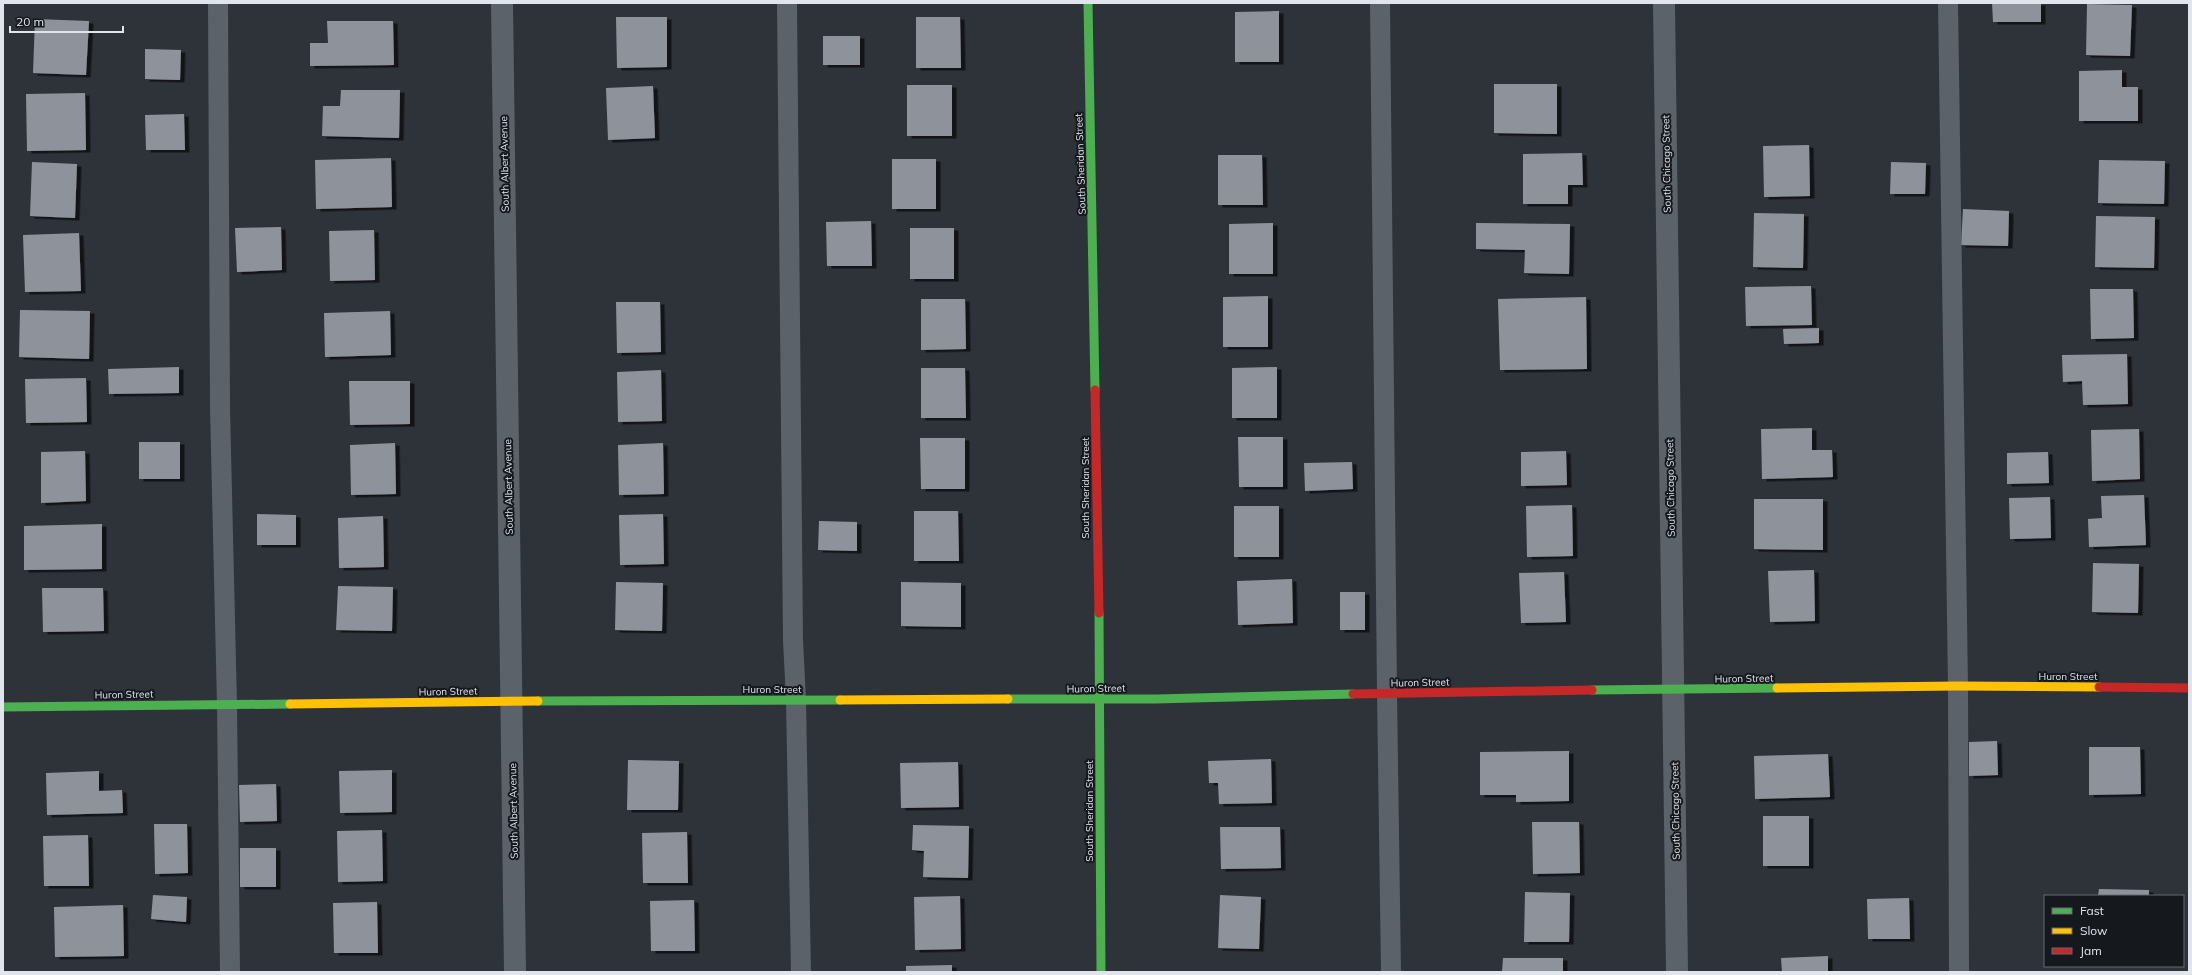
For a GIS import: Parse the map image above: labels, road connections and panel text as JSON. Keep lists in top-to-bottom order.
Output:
{
  "streets": {
    "street": [
      "South Albert Avenue",
      "South Sheridan Street",
      "South Chicago Street",
      "Huron Street"
    ]
  },
  "crossings": [
    ["South Albert Avenue", "Huron Street"],
    ["South Sheridan Street", "Huron Street"],
    ["South Chicago Street", "Huron Street"]
  ],
  "legend": ["Fast", "Slow", "Jam"],
  "scale_bar": "20 m"
}
